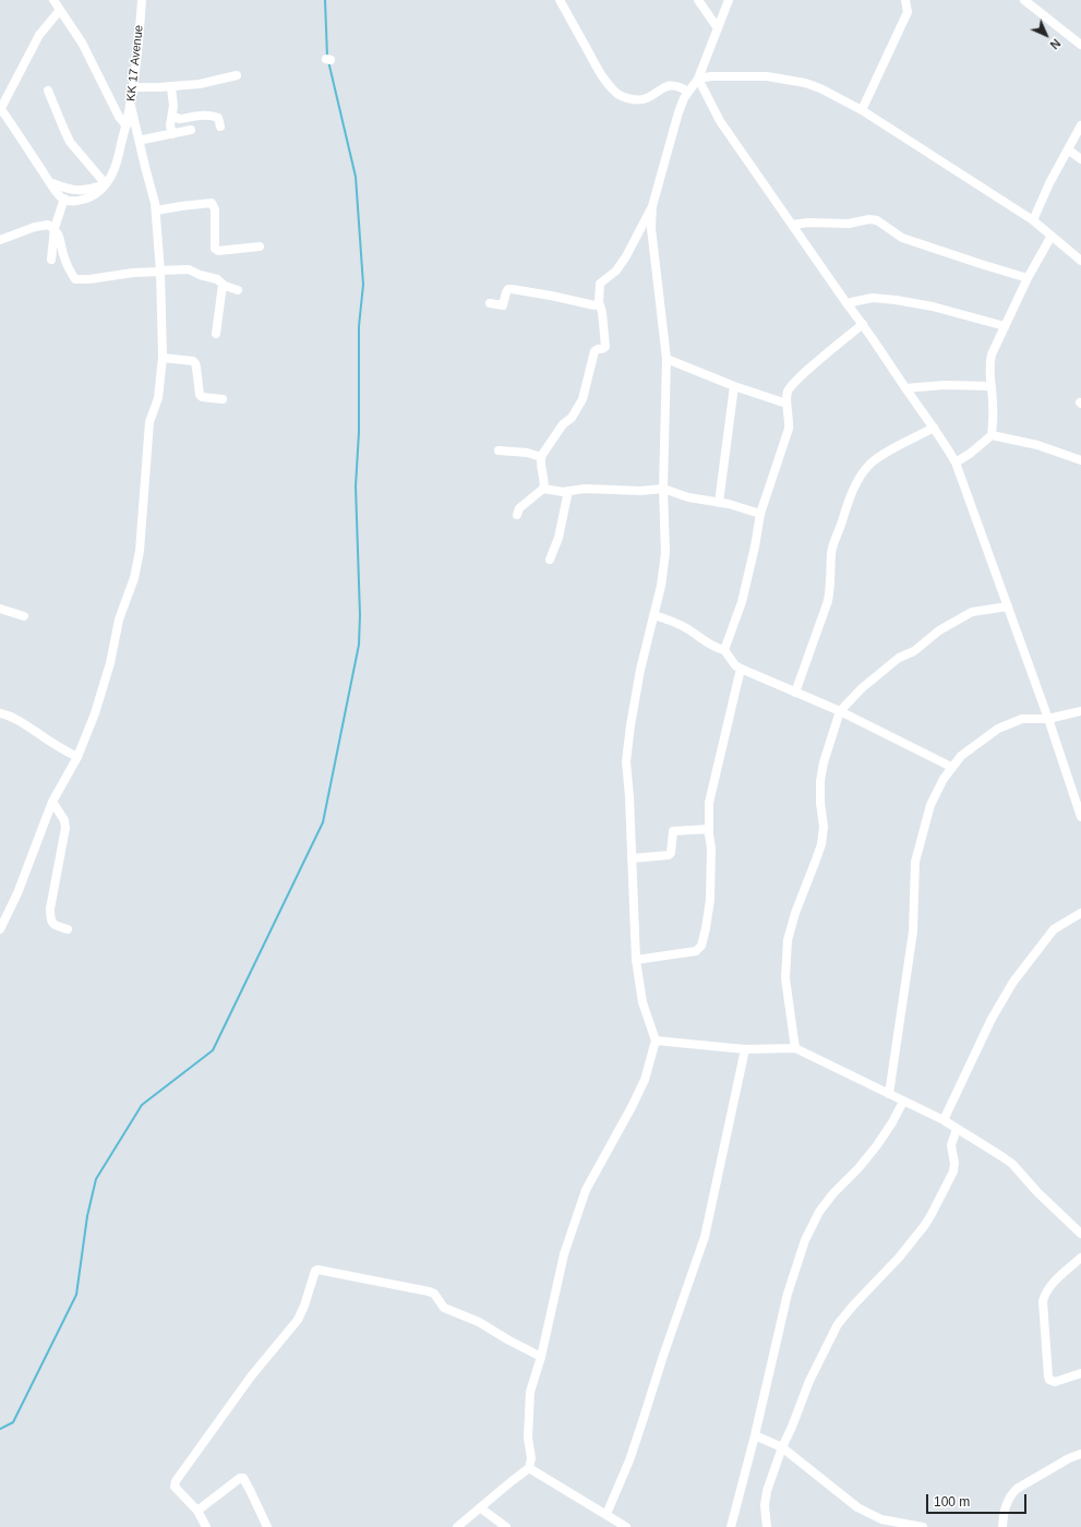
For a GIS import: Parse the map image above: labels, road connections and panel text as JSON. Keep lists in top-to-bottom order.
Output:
{
  "streets": {
    "street": ["KK 17 Avenue"]
  },
  "scale_bar": "100 m",
  "north": "bottom right"
}
